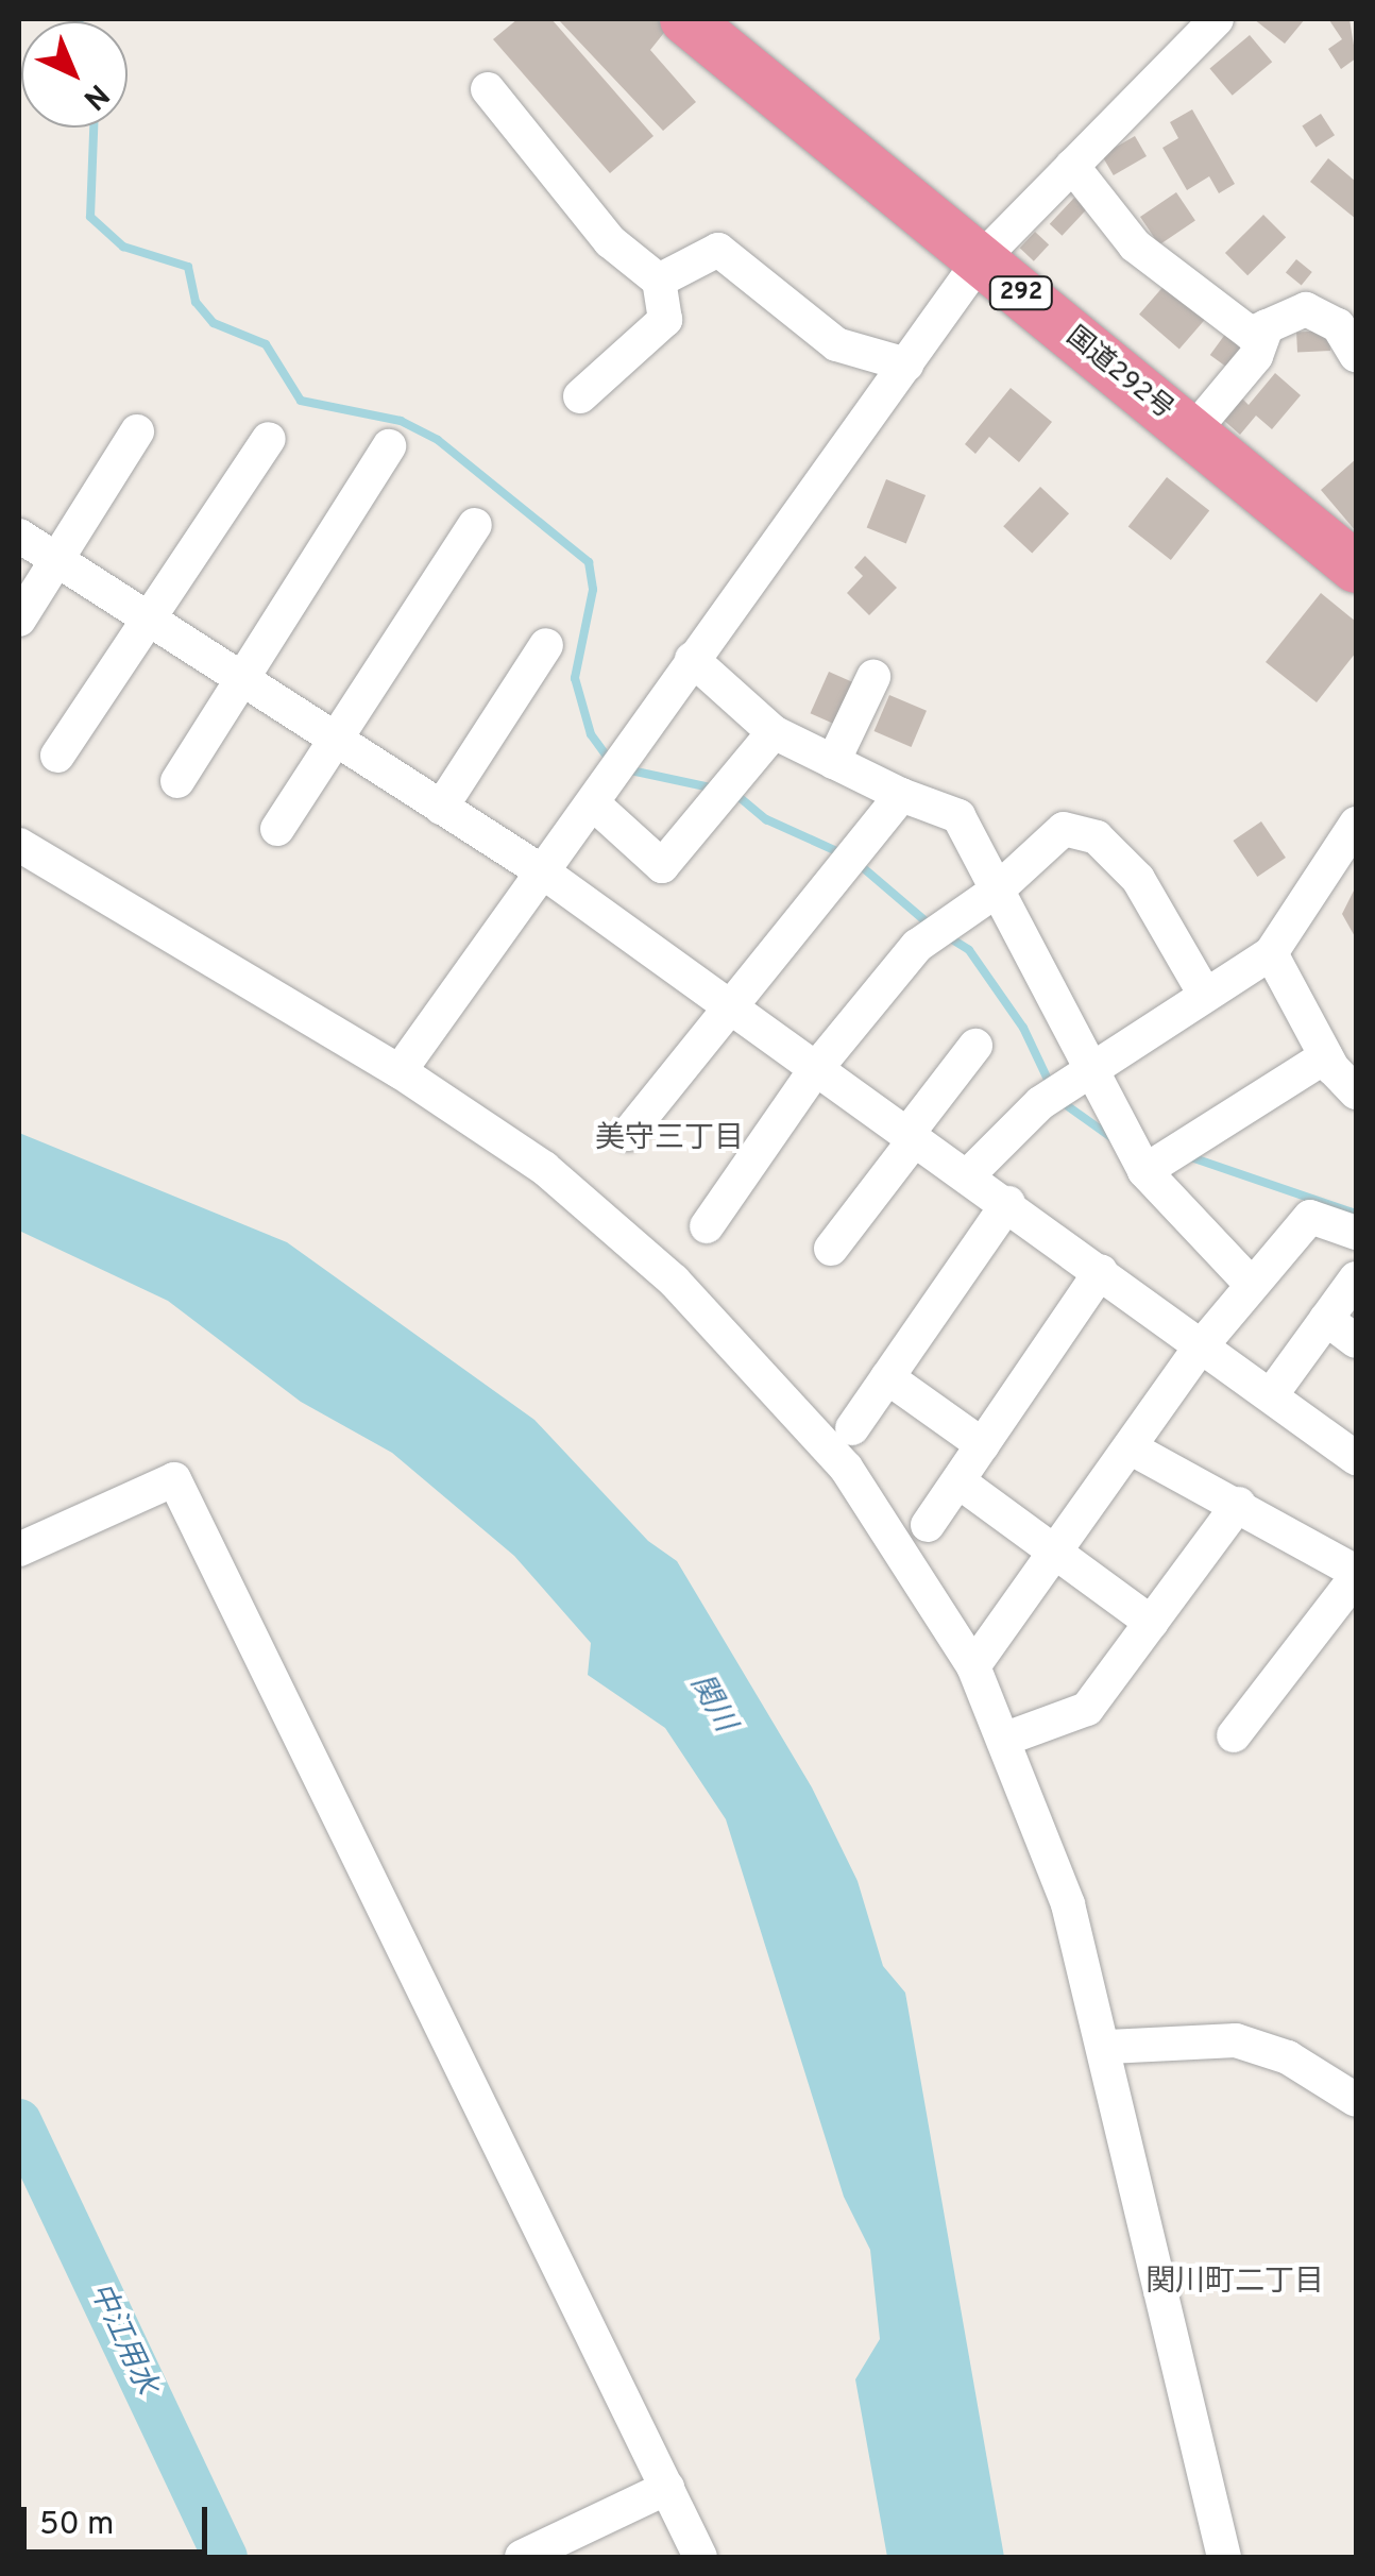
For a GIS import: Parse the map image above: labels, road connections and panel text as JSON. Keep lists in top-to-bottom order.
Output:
{
  "streets": {
    "highway": ["292", "国道292号"]
  },
  "districts": ["美守三丁目", "関川町二丁目"],
  "water": ["関川", "中江用水"],
  "scale_bar": "50 m",
  "north": "bottom right"
}
